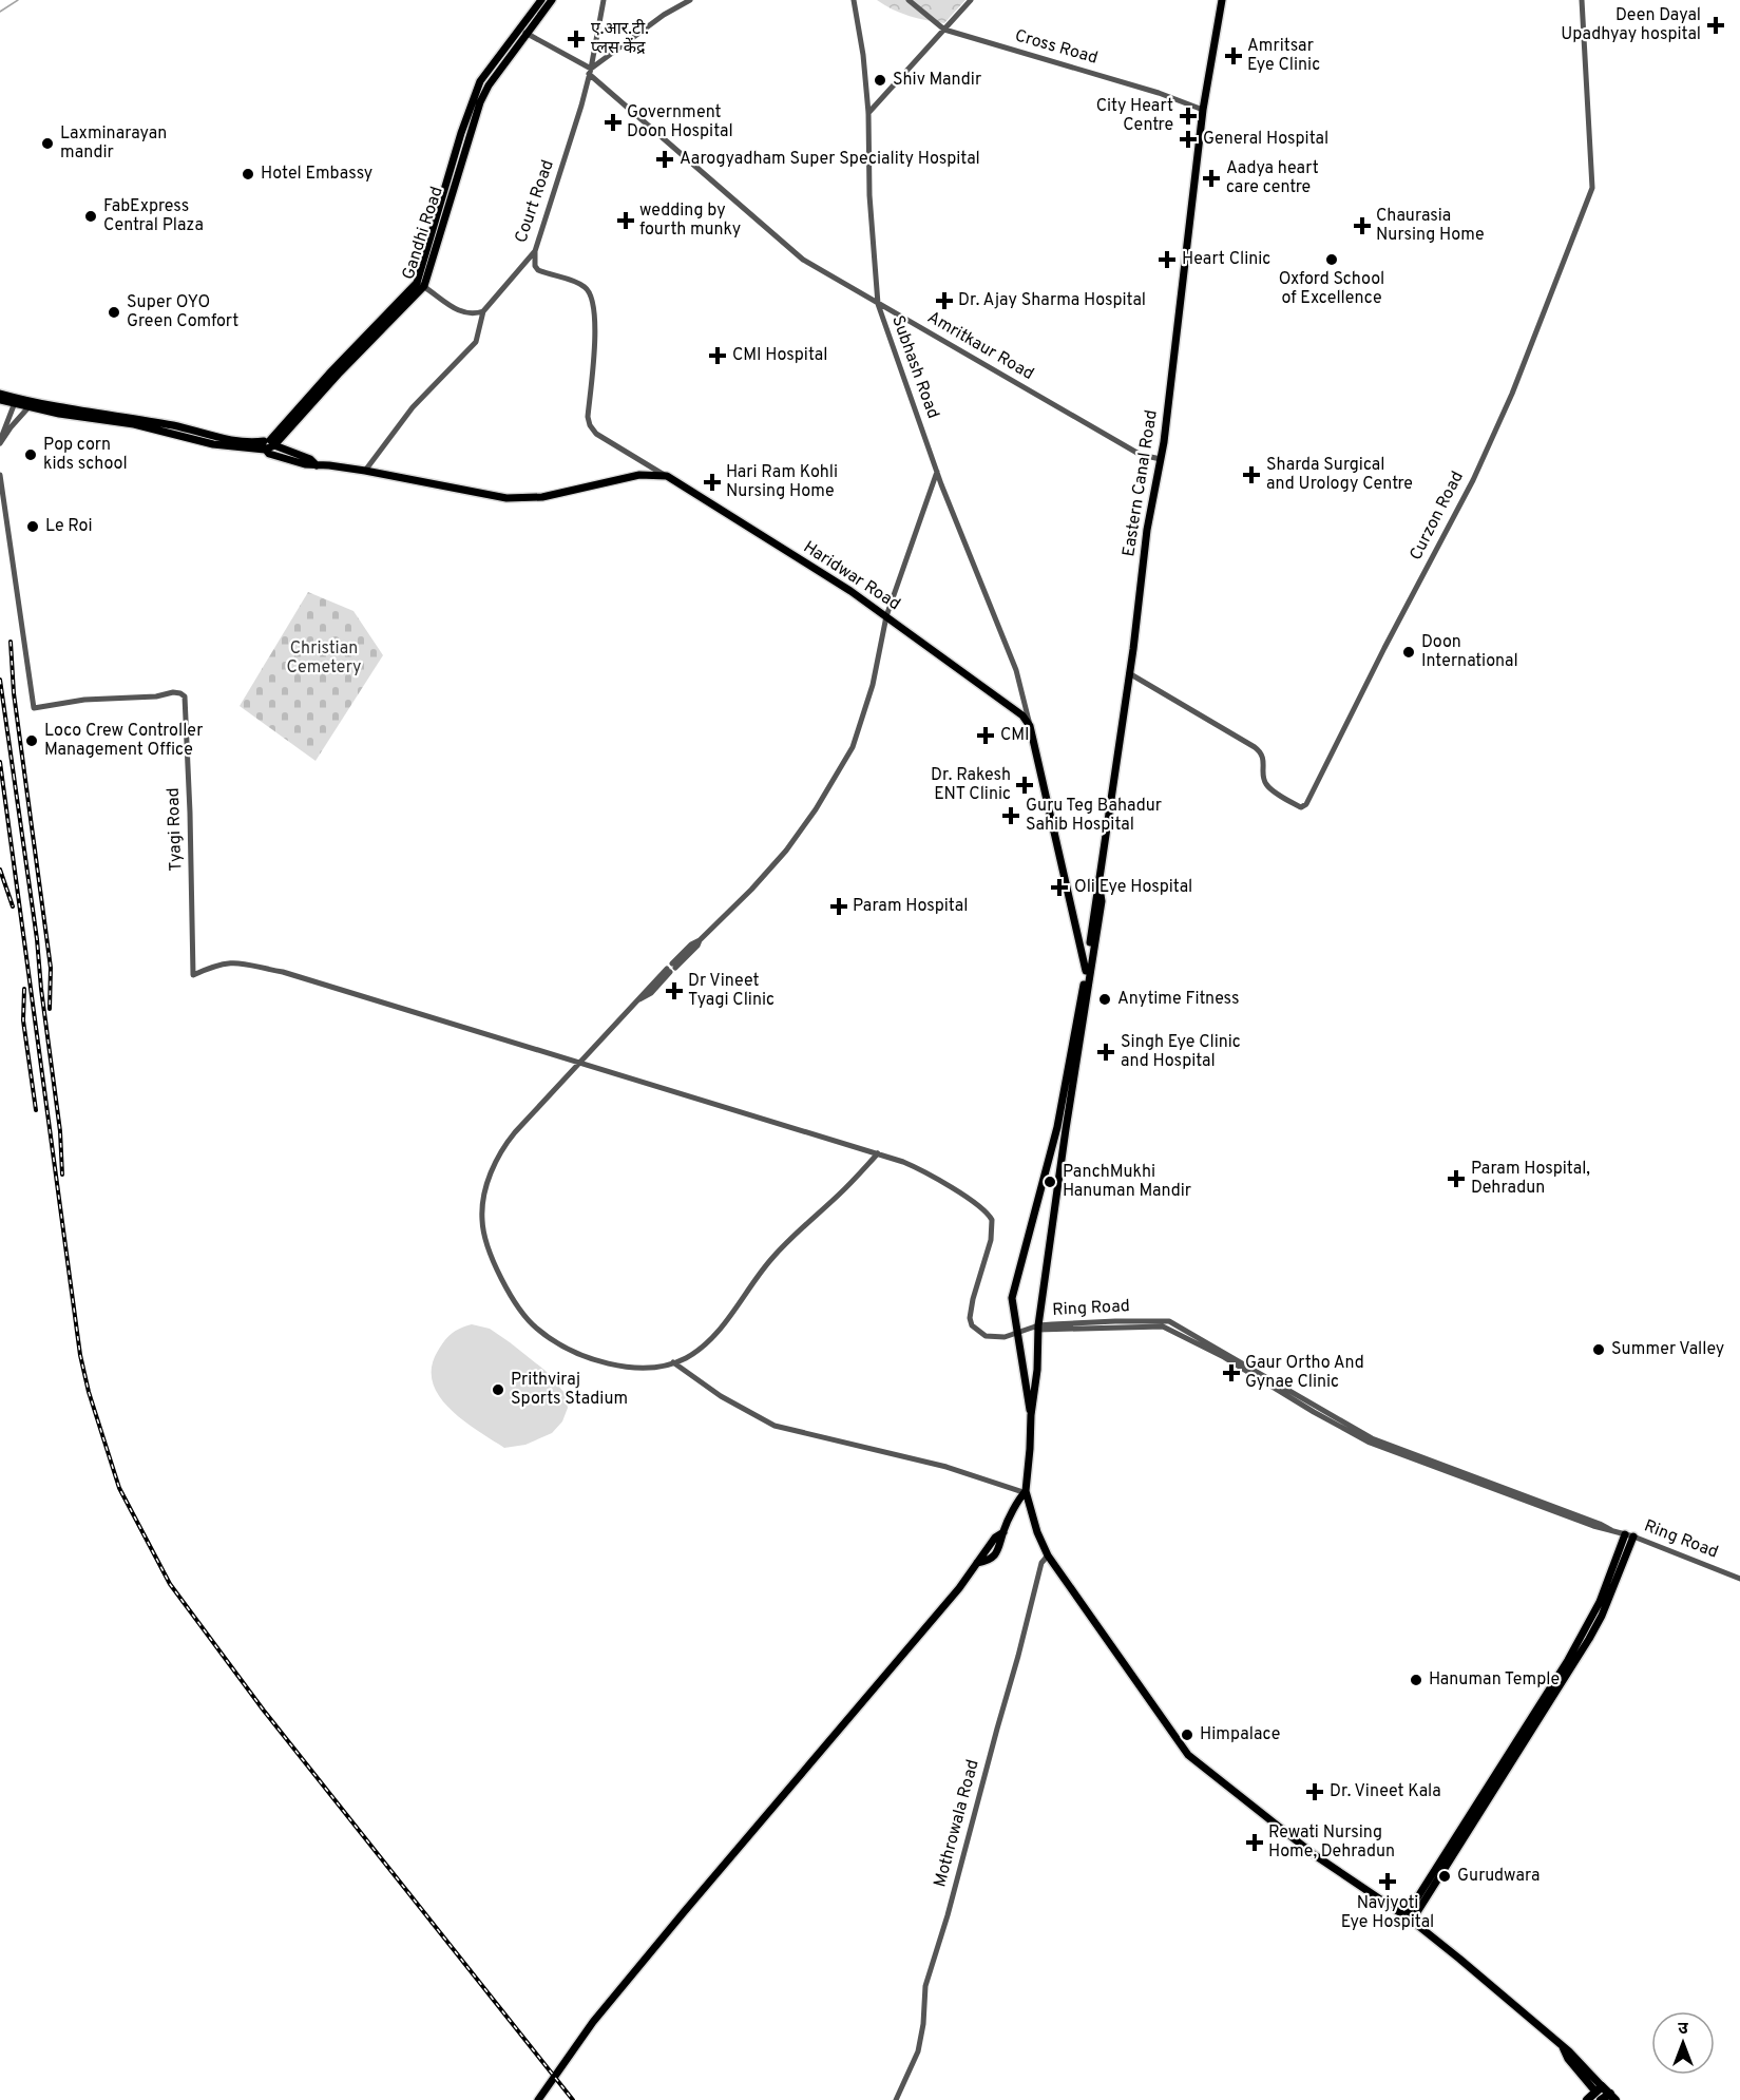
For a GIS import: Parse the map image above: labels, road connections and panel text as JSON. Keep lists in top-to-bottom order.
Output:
{
  "streets": {
    "main road": ["Gandhi Road", "Eastern Canal Road", "Haridwar Road"],
    "street": [
      "Cross Road",
      "Court Road",
      "Amritkaur Road",
      "Subhash Road",
      "Curzon Road",
      "Tyagi Road",
      "Ring Road",
      "Mothrowala Road"
    ]
  },
  "crossings": [
    ["Cross Road", "Eastern Canal Road"],
    ["Court Road", "Amritkaur Road"],
    ["Court Road", "Haridwar Road"],
    ["Gandhi Road", "Amritkaur Road"],
    ["Gandhi Road", "Haridwar Road"],
    ["Amritkaur Road", "Subhash Road"],
    ["Amritkaur Road", "Eastern Canal Road"],
    ["Subhash Road", "Haridwar Road"],
    ["Eastern Canal Road", "Curzon Road"]
  ],
  "parks": ["Christian Cemetery"],
  "places": {
    "health": [
      "Deen Dayal Upadhyay hospital",
      "ए.आर.टी. प्लस केंद्र",
      "Amritsar Eye Clinic",
      "City Heart Centre",
      "Government Doon Hospital",
      "General Hospital",
      "Aarogyadham Super Speciality Hospital",
      "Aadya heart care centre",
      "wedding by fourth munky",
      "Chaurasia Nursing Home",
      "Heart Clinic",
      "Dr. Ajay Sharma Hospital",
      "CMI Hospital",
      "Sharda Surgical and Urology Centre",
      "Hari Ram Kohli Nursing Home",
      "CMI",
      "Dr. Rakesh ENT Clinic",
      "Guru Teg Bahadur Sahib Hospital",
      "Oli Eye Hospital",
      "Param Hospital",
      "Dr Vineet Tyagi Clinic",
      "Singh Eye Clinic and Hospital",
      "Param Hospital, Dehradun",
      "Gaur Ortho And Gynae Clinic",
      "Dr. Vineet Kala",
      "Rewati Nursing Home, Dehradun",
      "Navjyoti Eye Hospital"
    ],
    "other": [
      "Shiv Mandir",
      "Laxminarayan mandir",
      "Hotel Embassy",
      "FabExpress Central Plaza",
      "Oxford School of Excellence",
      "Super OYO Green Comfort",
      "Pop corn kids school",
      "Le Roi",
      "Doon International",
      "Loco Crew Controller Management Office",
      "Anytime Fitness",
      "PanchMukhi Hanuman Mandir",
      "Summer Valley",
      "Prithviraj Sports Stadium",
      "Hanuman Temple",
      "Himpalace",
      "Gurudwara"
    ]
  },
  "north": "top"
}
